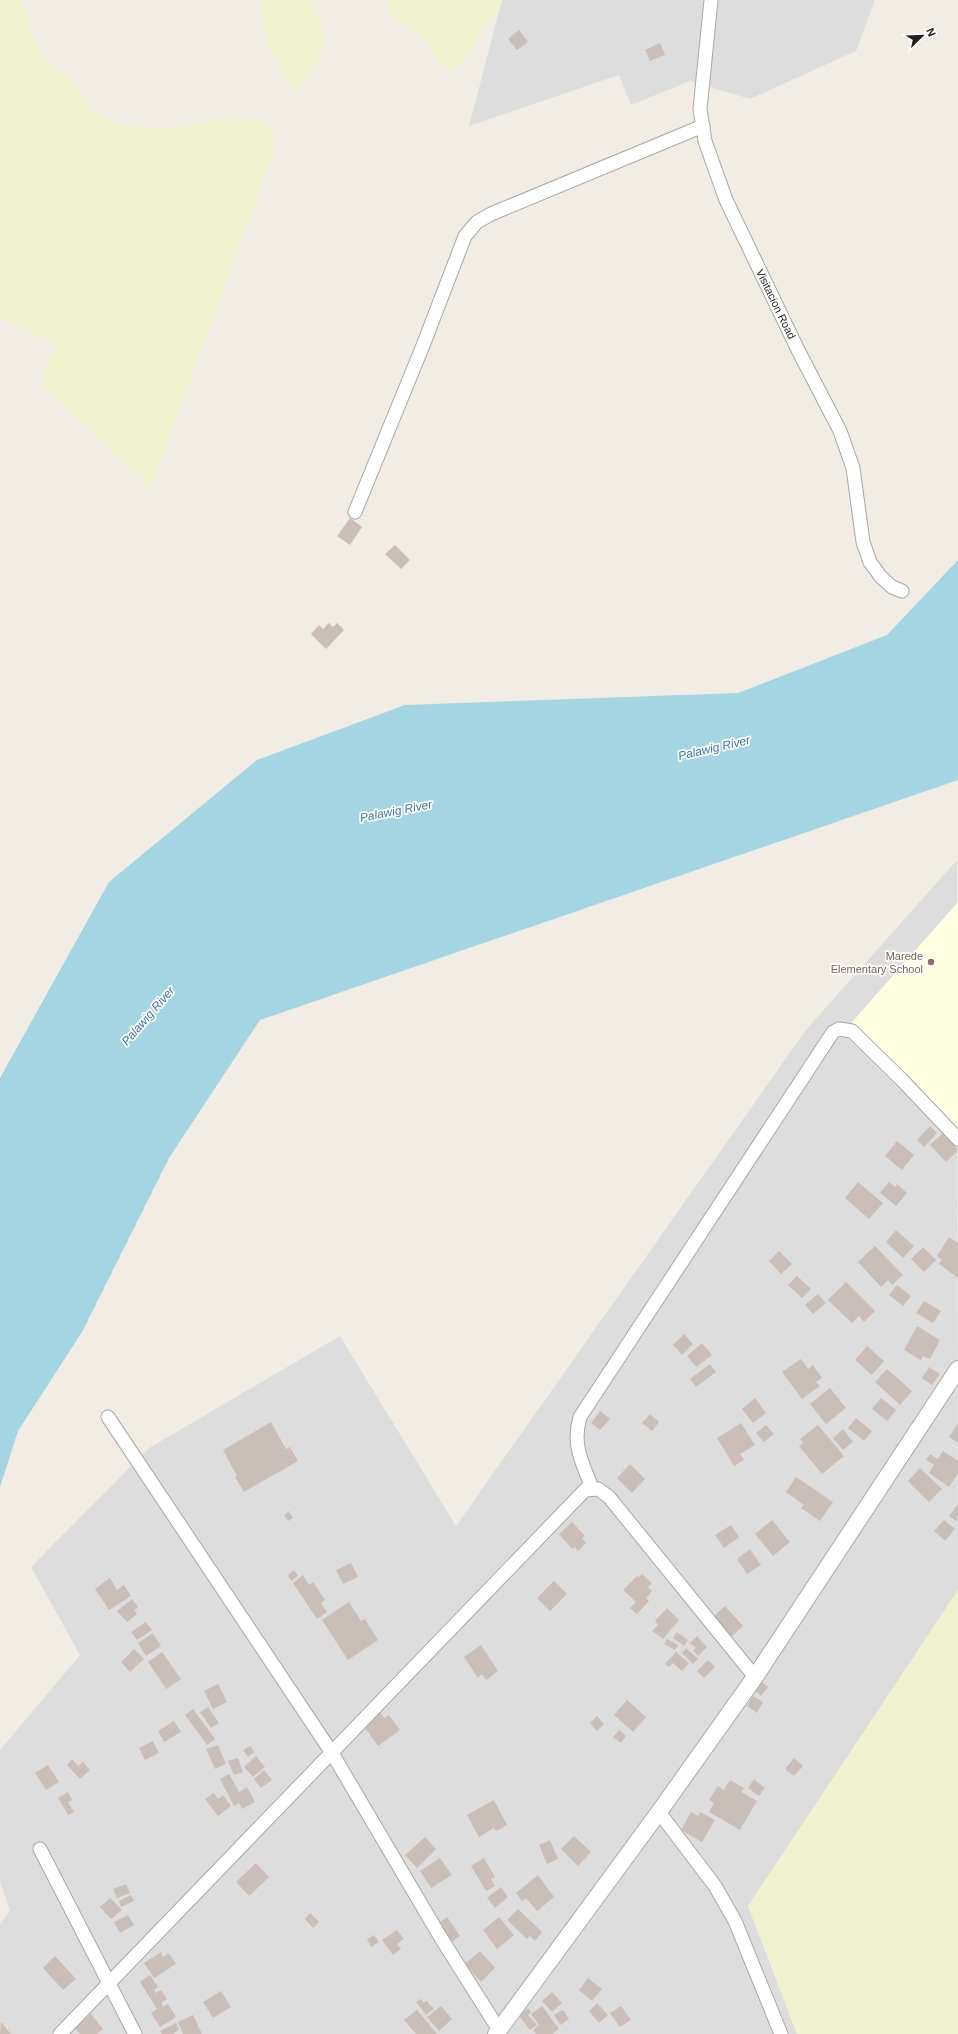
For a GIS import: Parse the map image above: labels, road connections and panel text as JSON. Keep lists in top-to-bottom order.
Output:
{
  "streets": {
    "street": ["Visitacion Road"]
  },
  "water": ["Palawig River"],
  "places": ["Marede Elementary School"],
  "north": "top right"
}
